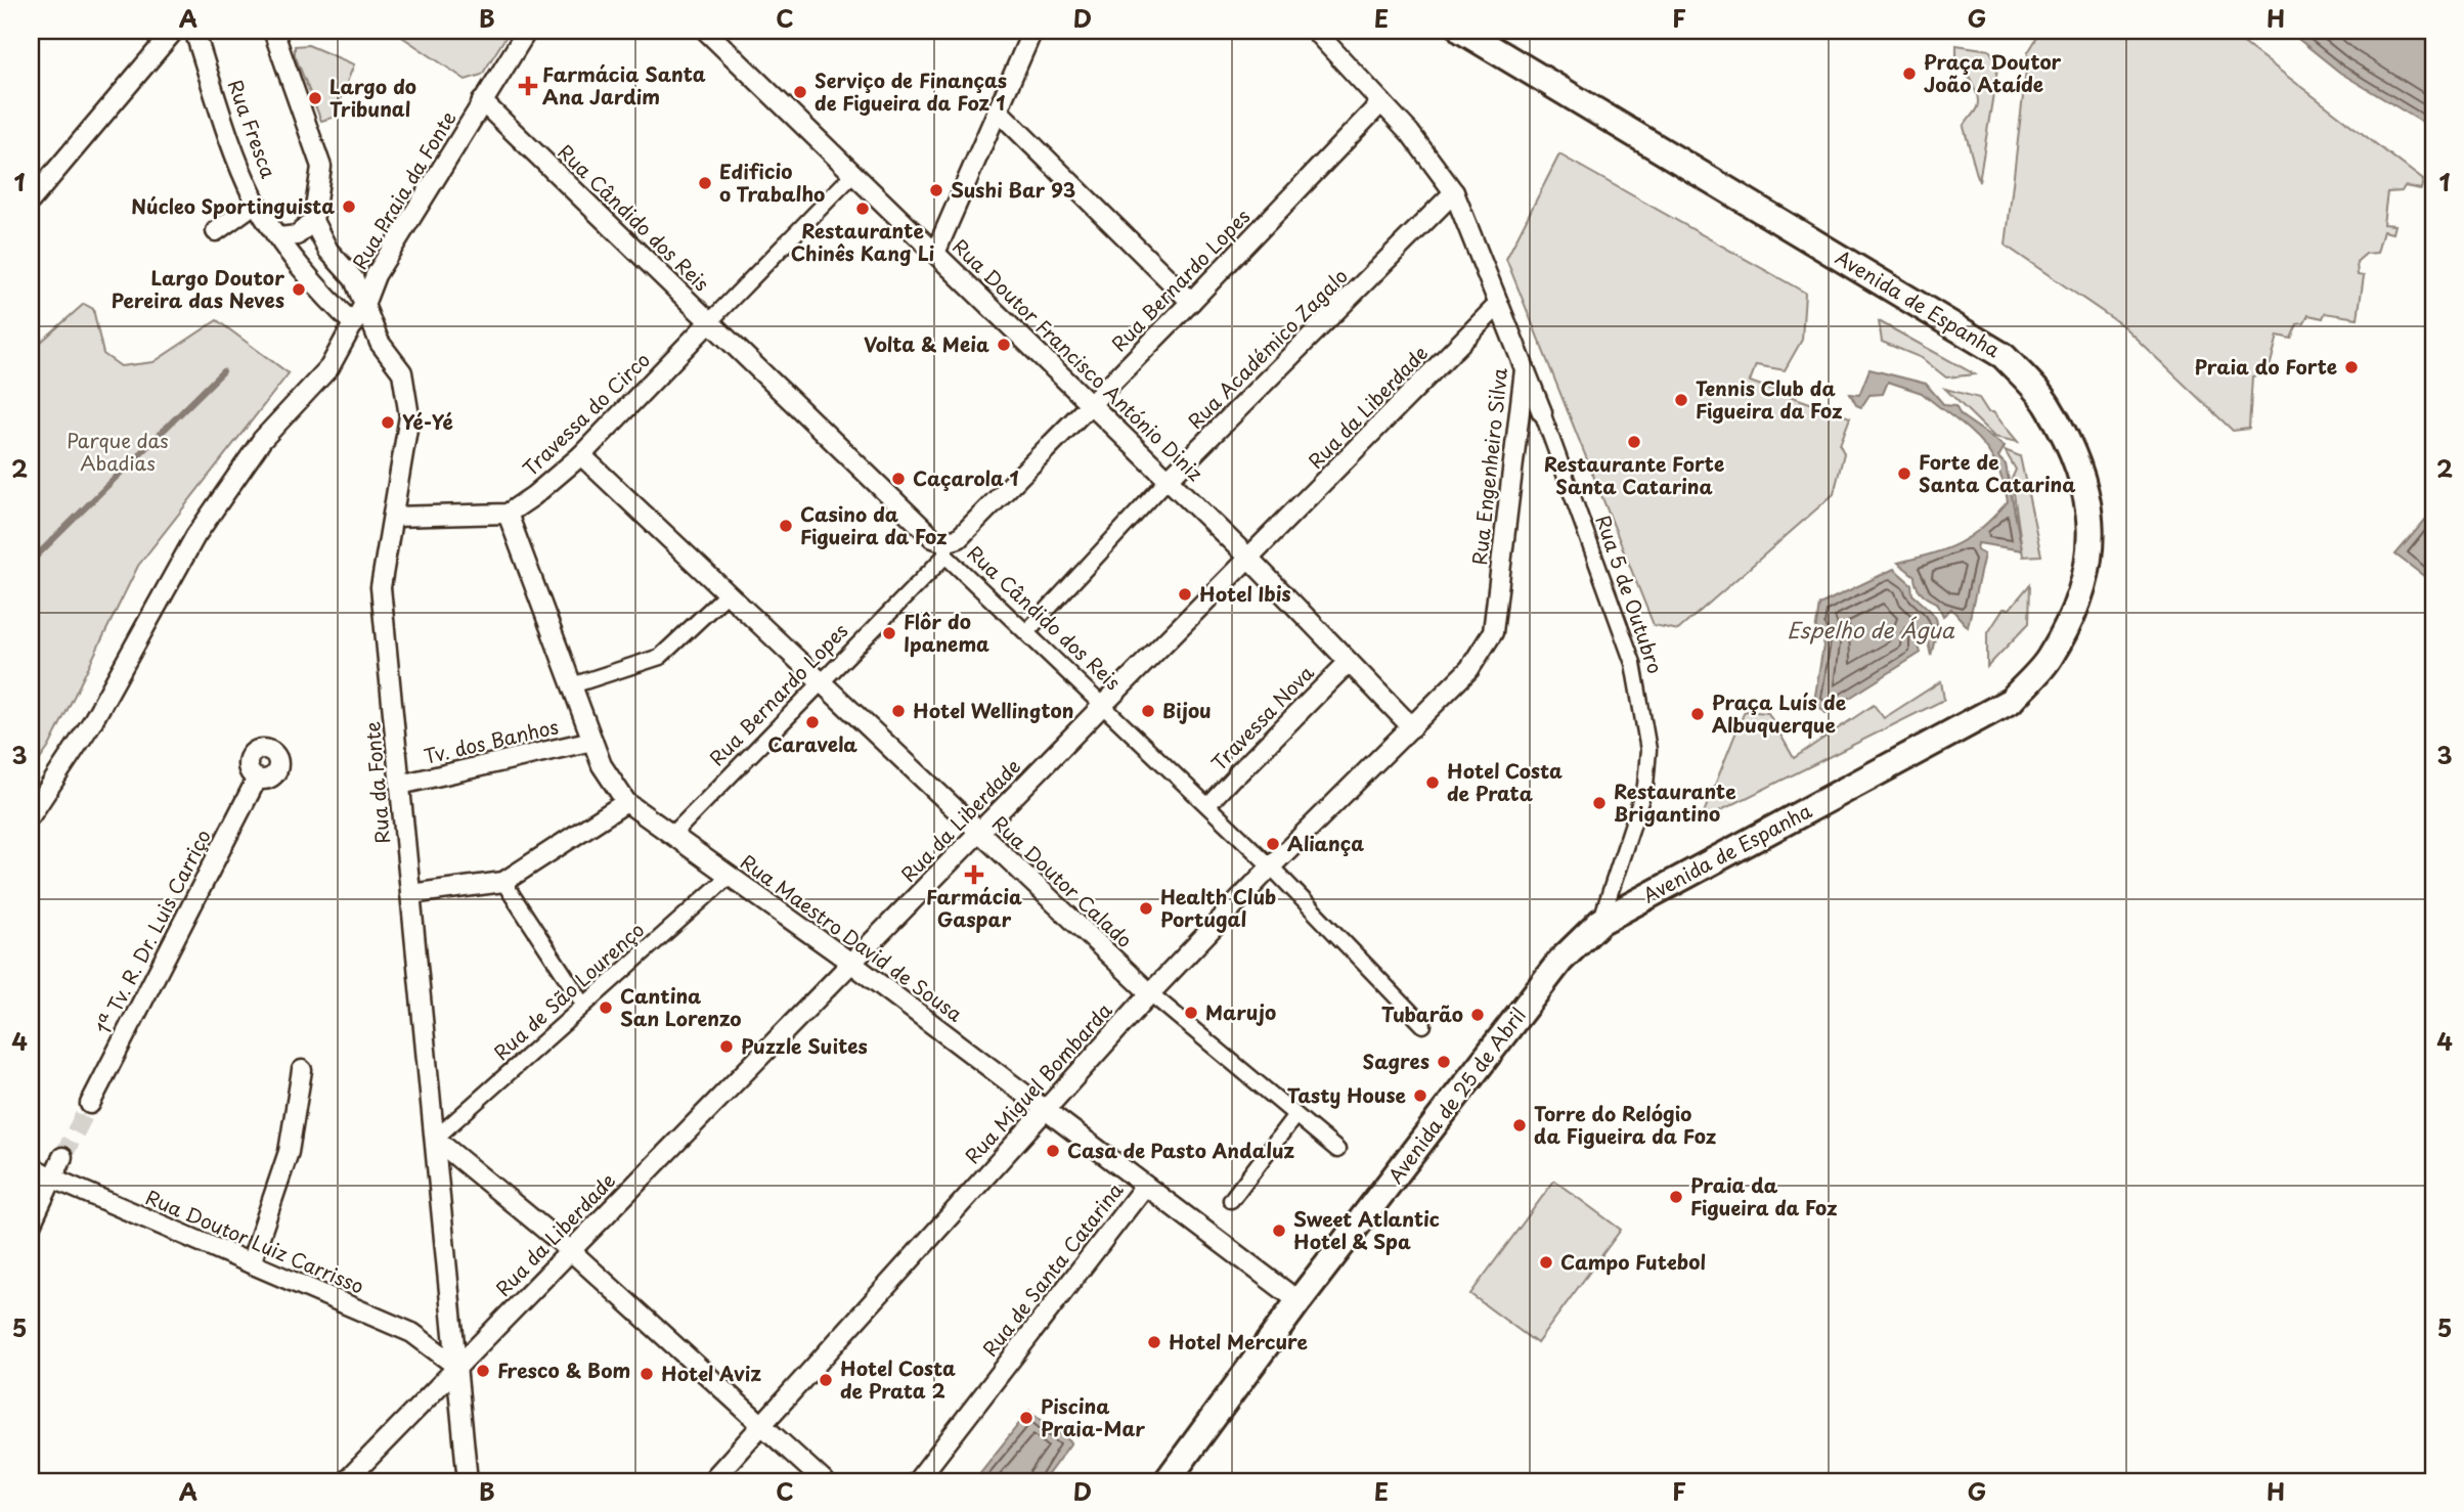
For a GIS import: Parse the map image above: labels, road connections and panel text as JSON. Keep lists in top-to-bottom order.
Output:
{
  "streets": {
    "main road": ["Avenida de Espanha", "Avenida de 25 de Abril"],
    "street": [
      "Rua Fresca",
      "Rua Praia da Fonte",
      "Rua Cândido dos Reis",
      "Rua Bernardo Lopes",
      "Rua Académico Zagalo",
      "Rua Doutor Francisco António Diniz",
      "Rua da Liberdade",
      "Travessa do Circo",
      "Rua Engenheiro Silva",
      "Rua 5 de Outubro",
      "Travessa Nova",
      "Tv. dos Banhos",
      "Rua da Fonte",
      "Rua Doutor Calado",
      "1ª Tv. R. Dr. Luis Carriço",
      "Rua Maestro David de Sousa",
      "Rua de São Lourenço",
      "Rua Miguel Bombarda",
      "Rua Doutor Luiz Carrisso",
      "Rua de Santa Catarina"
    ]
  },
  "crossings": [
    ["Rua Praia da Fonte", "Rua Cândido dos Reis"],
    ["Rua Praia da Fonte", "Rua da Fonte"],
    ["Rua Cândido dos Reis", "Rua Bernardo Lopes"],
    ["Rua Cândido dos Reis", "Rua Académico Zagalo"],
    ["Rua Cândido dos Reis", "Rua da Liberdade"],
    ["Rua Cândido dos Reis", "Travessa do Circo"],
    ["Rua Cândido dos Reis", "Travessa Nova"],
    ["Rua Cândido dos Reis", "Rua Miguel Bombarda"],
    ["Rua Bernardo Lopes", "Rua Doutor Francisco António Diniz"],
    ["Rua Bernardo Lopes", "Rua Engenheiro Silva"],
    ["Rua Bernardo Lopes", "Rua Doutor Calado"],
    ["Rua Bernardo Lopes", "Rua Maestro David de Sousa"],
    ["Avenida de Espanha", "Rua 5 de Outubro"],
    ["Avenida de Espanha", "Avenida de 25 de Abril"],
    ["Rua Académico Zagalo", "Rua Doutor Francisco António Diniz"],
    ["Rua Académico Zagalo", "Rua Engenheiro Silva"],
    ["Rua Doutor Francisco António Diniz", "Rua da Liberdade"],
    ["Rua Doutor Francisco António Diniz", "Rua Engenheiro Silva"],
    ["Rua Doutor Francisco António Diniz", "Travessa Nova"],
    ["Rua Doutor Francisco António Diniz", "Rua Miguel Bombarda"],
    ["Rua da Liberdade", "Rua Engenheiro Silva"],
    ["Rua da Liberdade", "Rua da Fonte"],
    ["Rua da Liberdade", "Rua Doutor Calado"],
    ["Rua da Liberdade", "Rua Maestro David de Sousa"],
    ["Rua da Liberdade", "Rua Doutor Luiz Carrisso"],
    ["Travessa do Circo", "Rua Doutor Calado"],
    ["Travessa do Circo", "Rua Maestro David de Sousa"],
    ["Rua Engenheiro Silva", "Rua 5 de Outubro"],
    ["Rua Engenheiro Silva", "Rua Miguel Bombarda"],
    ["Rua 5 de Outubro", "Avenida de 25 de Abril"],
    ["Tv. dos Banhos", "Rua da Fonte"],
    ["Tv. dos Banhos", "Rua Maestro David de Sousa"],
    ["Rua da Fonte", "Rua de São Lourenço"],
    ["Rua da Fonte", "Rua Doutor Luiz Carrisso"],
    ["Rua Doutor Calado", "Rua Miguel Bombarda"],
    ["Rua Maestro David de Sousa", "Rua de São Lourenço"],
    ["Rua Maestro David de Sousa", "Rua Miguel Bombarda"],
    ["Rua Maestro David de Sousa", "Avenida de 25 de Abril"],
    ["Rua Maestro David de Sousa", "Rua de Santa Catarina"]
  ],
  "water": ["Espelho de Água"],
  "parks": ["Parque das Abadias"],
  "places": {
    "other": [
      "Praça Doutor João Ataíde",
      "Serviço de Finanças de Figueira da Foz 1",
      "Largo do Tribunal",
      "Edificio o Trabalho",
      "Sushi Bar 93",
      "Núcleo Sportinguista",
      "Restaurante Chinês Kang Li",
      "Largo Doutor Pereira das Neves",
      "Volta & Meia",
      "Praia do Forte",
      "Tennis Club da Figueira da Foz",
      "Yé-Yé",
      "Restaurante Forte Santa Catarina",
      "Forte de Santa Catarina",
      "Caçarola 1",
      "Casino da Figueira da Foz",
      "Hotel Ibis",
      "Flôr do Ipanema",
      "Hotel Wellington",
      "Bijou",
      "Praça Luís de Albuquerque",
      "Caravela",
      "Hotel Costa de Prata",
      "Restaurante Brigantino",
      "Aliança",
      "Health Club Portugal",
      "Cantina San Lorenzo",
      "Marujo",
      "Tubarão",
      "Puzzle Suites",
      "Sagres",
      "Tasty House",
      "Torre do Relógio da Figueira da Foz",
      "Casa de Pasto Andaluz",
      "Praia da Figueira da Foz",
      "Sweet Atlantic Hotel & Spa",
      "Campo Futebol",
      "Hotel Mercure",
      "Fresco & Bom",
      "Hotel Aviz",
      "Hotel Costa de Prata 2",
      "Piscina Praia-Mar"
    ],
    "health": ["Farmácia Santa Ana Jardim", "Farmácia Gaspar"]
  },
  "grid": {
    "columns": [
      "A",
      "B",
      "C",
      "D",
      "E",
      "F",
      "G",
      "H"
    ],
    "rows": [
      "1",
      "2",
      "3",
      "4",
      "5"
    ]
  }
}
